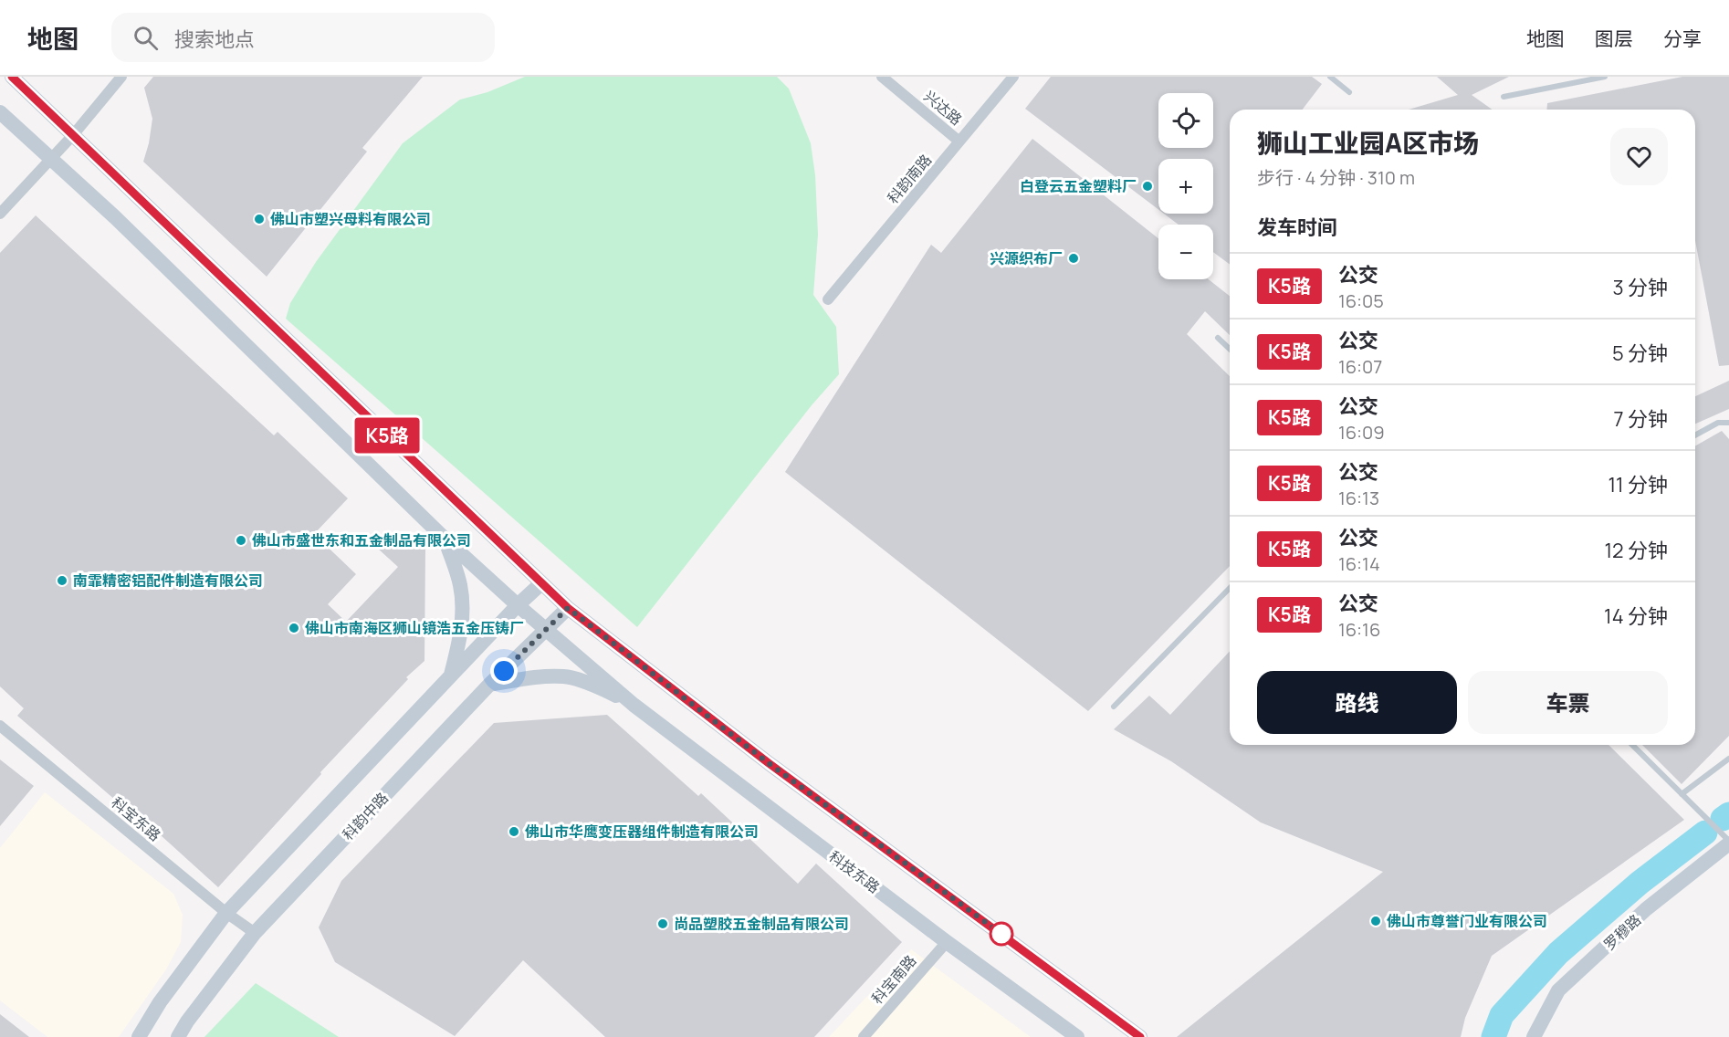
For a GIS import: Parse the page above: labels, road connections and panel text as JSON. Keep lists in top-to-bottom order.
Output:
{
  "streets": {
    "main road": ["科韵中路", "科技东路", "罗穆路"],
    "street": [
      "兴达路",
      "科韵南路",
      "科宝东路",
      "科宝南路"
    ]
  },
  "crossings": [
    ["兴达路", "科韵南路"],
    ["科韵中路", "科宝东路"],
    ["科技东路", "科宝南路"]
  ],
  "places": [
    "白登云五金塑料厂",
    "佛山市塑兴母料有限公司",
    "兴源织布厂",
    "佛山市盛世东和五金制品有限公司",
    "南霏精密铝配件制造有限公司",
    "佛山市南海区狮山镜浩五金压铸厂",
    "佛山市华鹰变压器组件制造有限公司",
    "佛山市尊誉门业有限公司",
    "尚品塑胶五金制品有限公司"
  ],
  "lines": ["bus line K5路"],
  "page": {
    "header": "地图",
    "search": "搜索地点",
    "nav": ["地图", "图层", "分享"],
    "on_map": "K5路",
    "map_buttons": ["+", "−"],
    "heading": [
      ["狮山工业园A区市场", "步行 · 4 分钟 · 310 m"],
      "发车时间"
    ],
    "list": [
      {
        "mark": "K5路",
        "name": "公交",
        "note": "16:05",
        "value": "3 分钟"
      },
      {
        "mark": "K5路",
        "name": "公交",
        "note": "16:07",
        "value": "5 分钟"
      },
      {
        "mark": "K5路",
        "name": "公交",
        "note": "16:09",
        "value": "7 分钟"
      },
      {
        "mark": "K5路",
        "name": "公交",
        "note": "16:13",
        "value": "11 分钟"
      },
      {
        "mark": "K5路",
        "name": "公交",
        "note": "16:14",
        "value": "12 分钟"
      },
      {
        "mark": "K5路",
        "name": "公交",
        "note": "16:16",
        "value": "14 分钟"
      }
    ],
    "buttons": ["路线", "车票"]
  }
}
